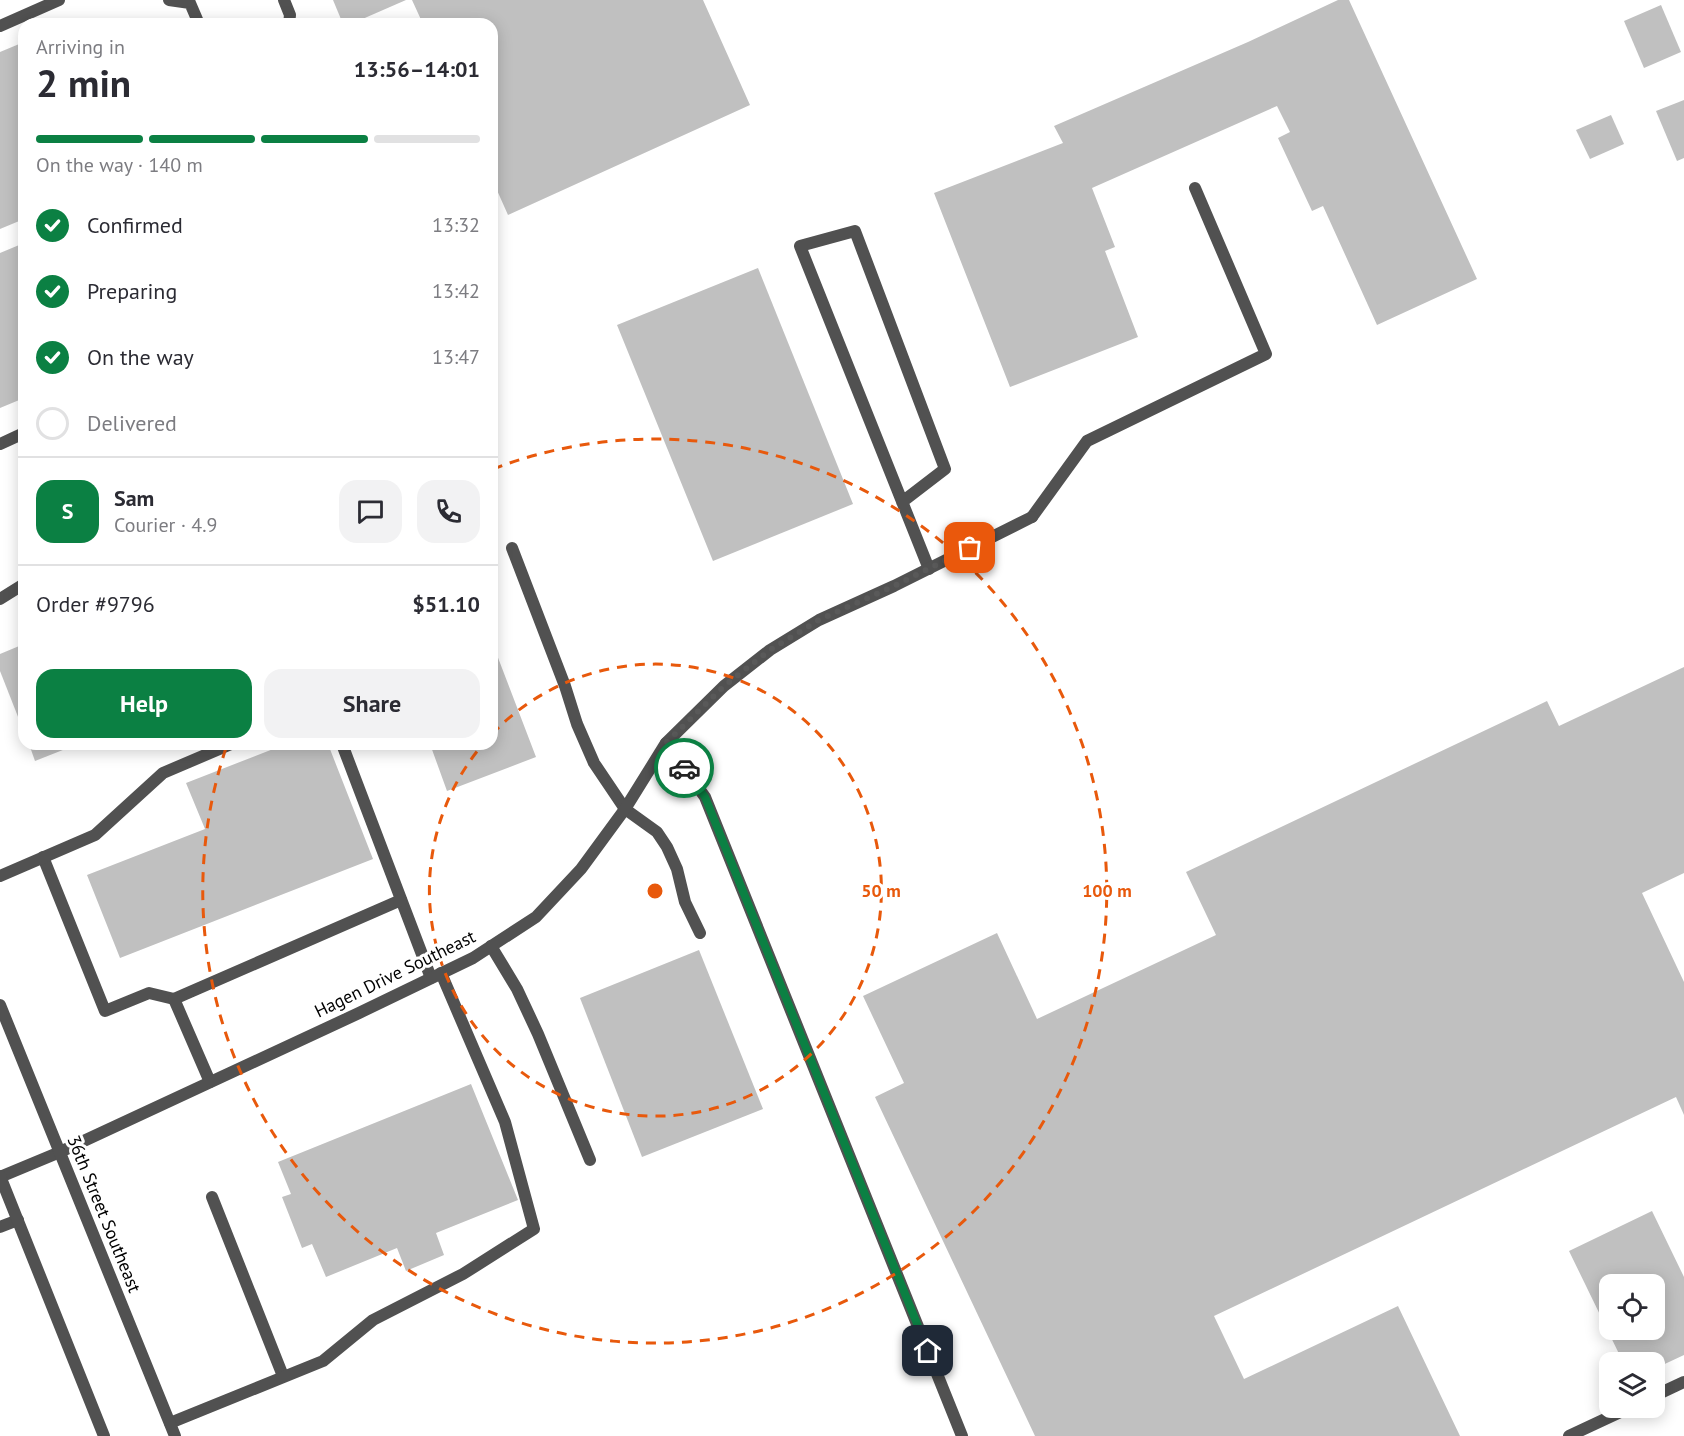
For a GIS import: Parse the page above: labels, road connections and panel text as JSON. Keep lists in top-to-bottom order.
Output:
{
  "streets": {
    "street": ["Hagen Drive Southeast", "36th Street Southeast"]
  },
  "crossings": [
    ["Hagen Drive Southeast", "36th Street Southeast"]
  ],
  "page": {
    "heading": ["2 min", "Arriving in", "13:56–14:01"],
    "panel": [
      "Sam",
      "Courier · 4.9",
      "Order #9796",
      "$51.10"
    ],
    "bar": "On the way · 140 m",
    "list": [
      ["Confirmed", "13:32"],
      ["Preparing", "13:42"],
      ["On the way", "13:47"],
      "Delivered"
    ],
    "round": "S",
    "buttons": ["Help", "Share"]
  },
  "rings": ["50 m", "100 m"]
}
